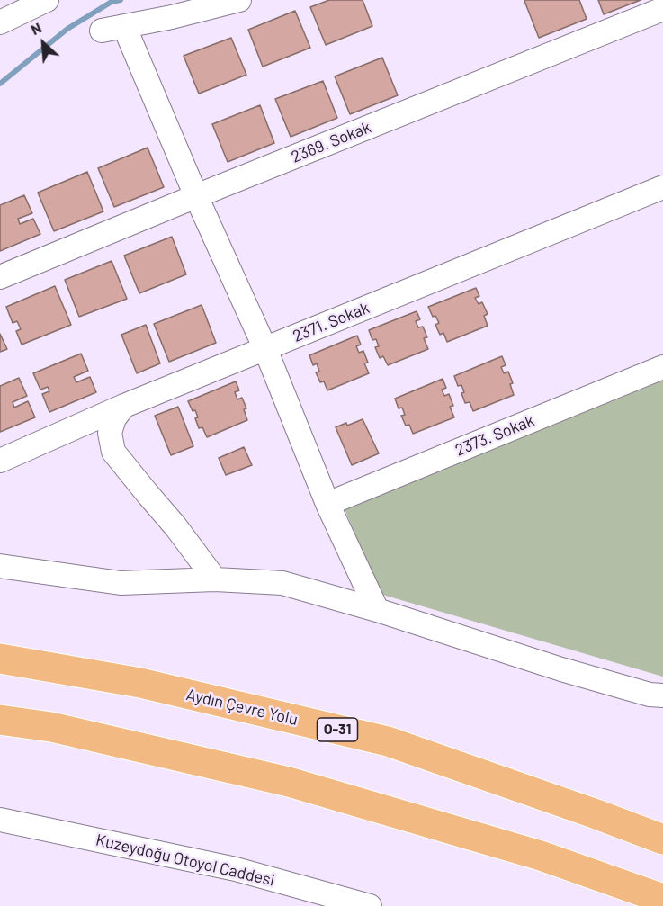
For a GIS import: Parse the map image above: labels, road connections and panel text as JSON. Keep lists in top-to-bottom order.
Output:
{
  "streets": {
    "highway": ["Aydın Çevre Yolu", "O-31"],
    "street": [
      "2369. Sokak",
      "2371. Sokak",
      "2373. Sokak",
      "Kuzeydoğu Otoyol Caddesi"
    ]
  },
  "north": "top left"
}
